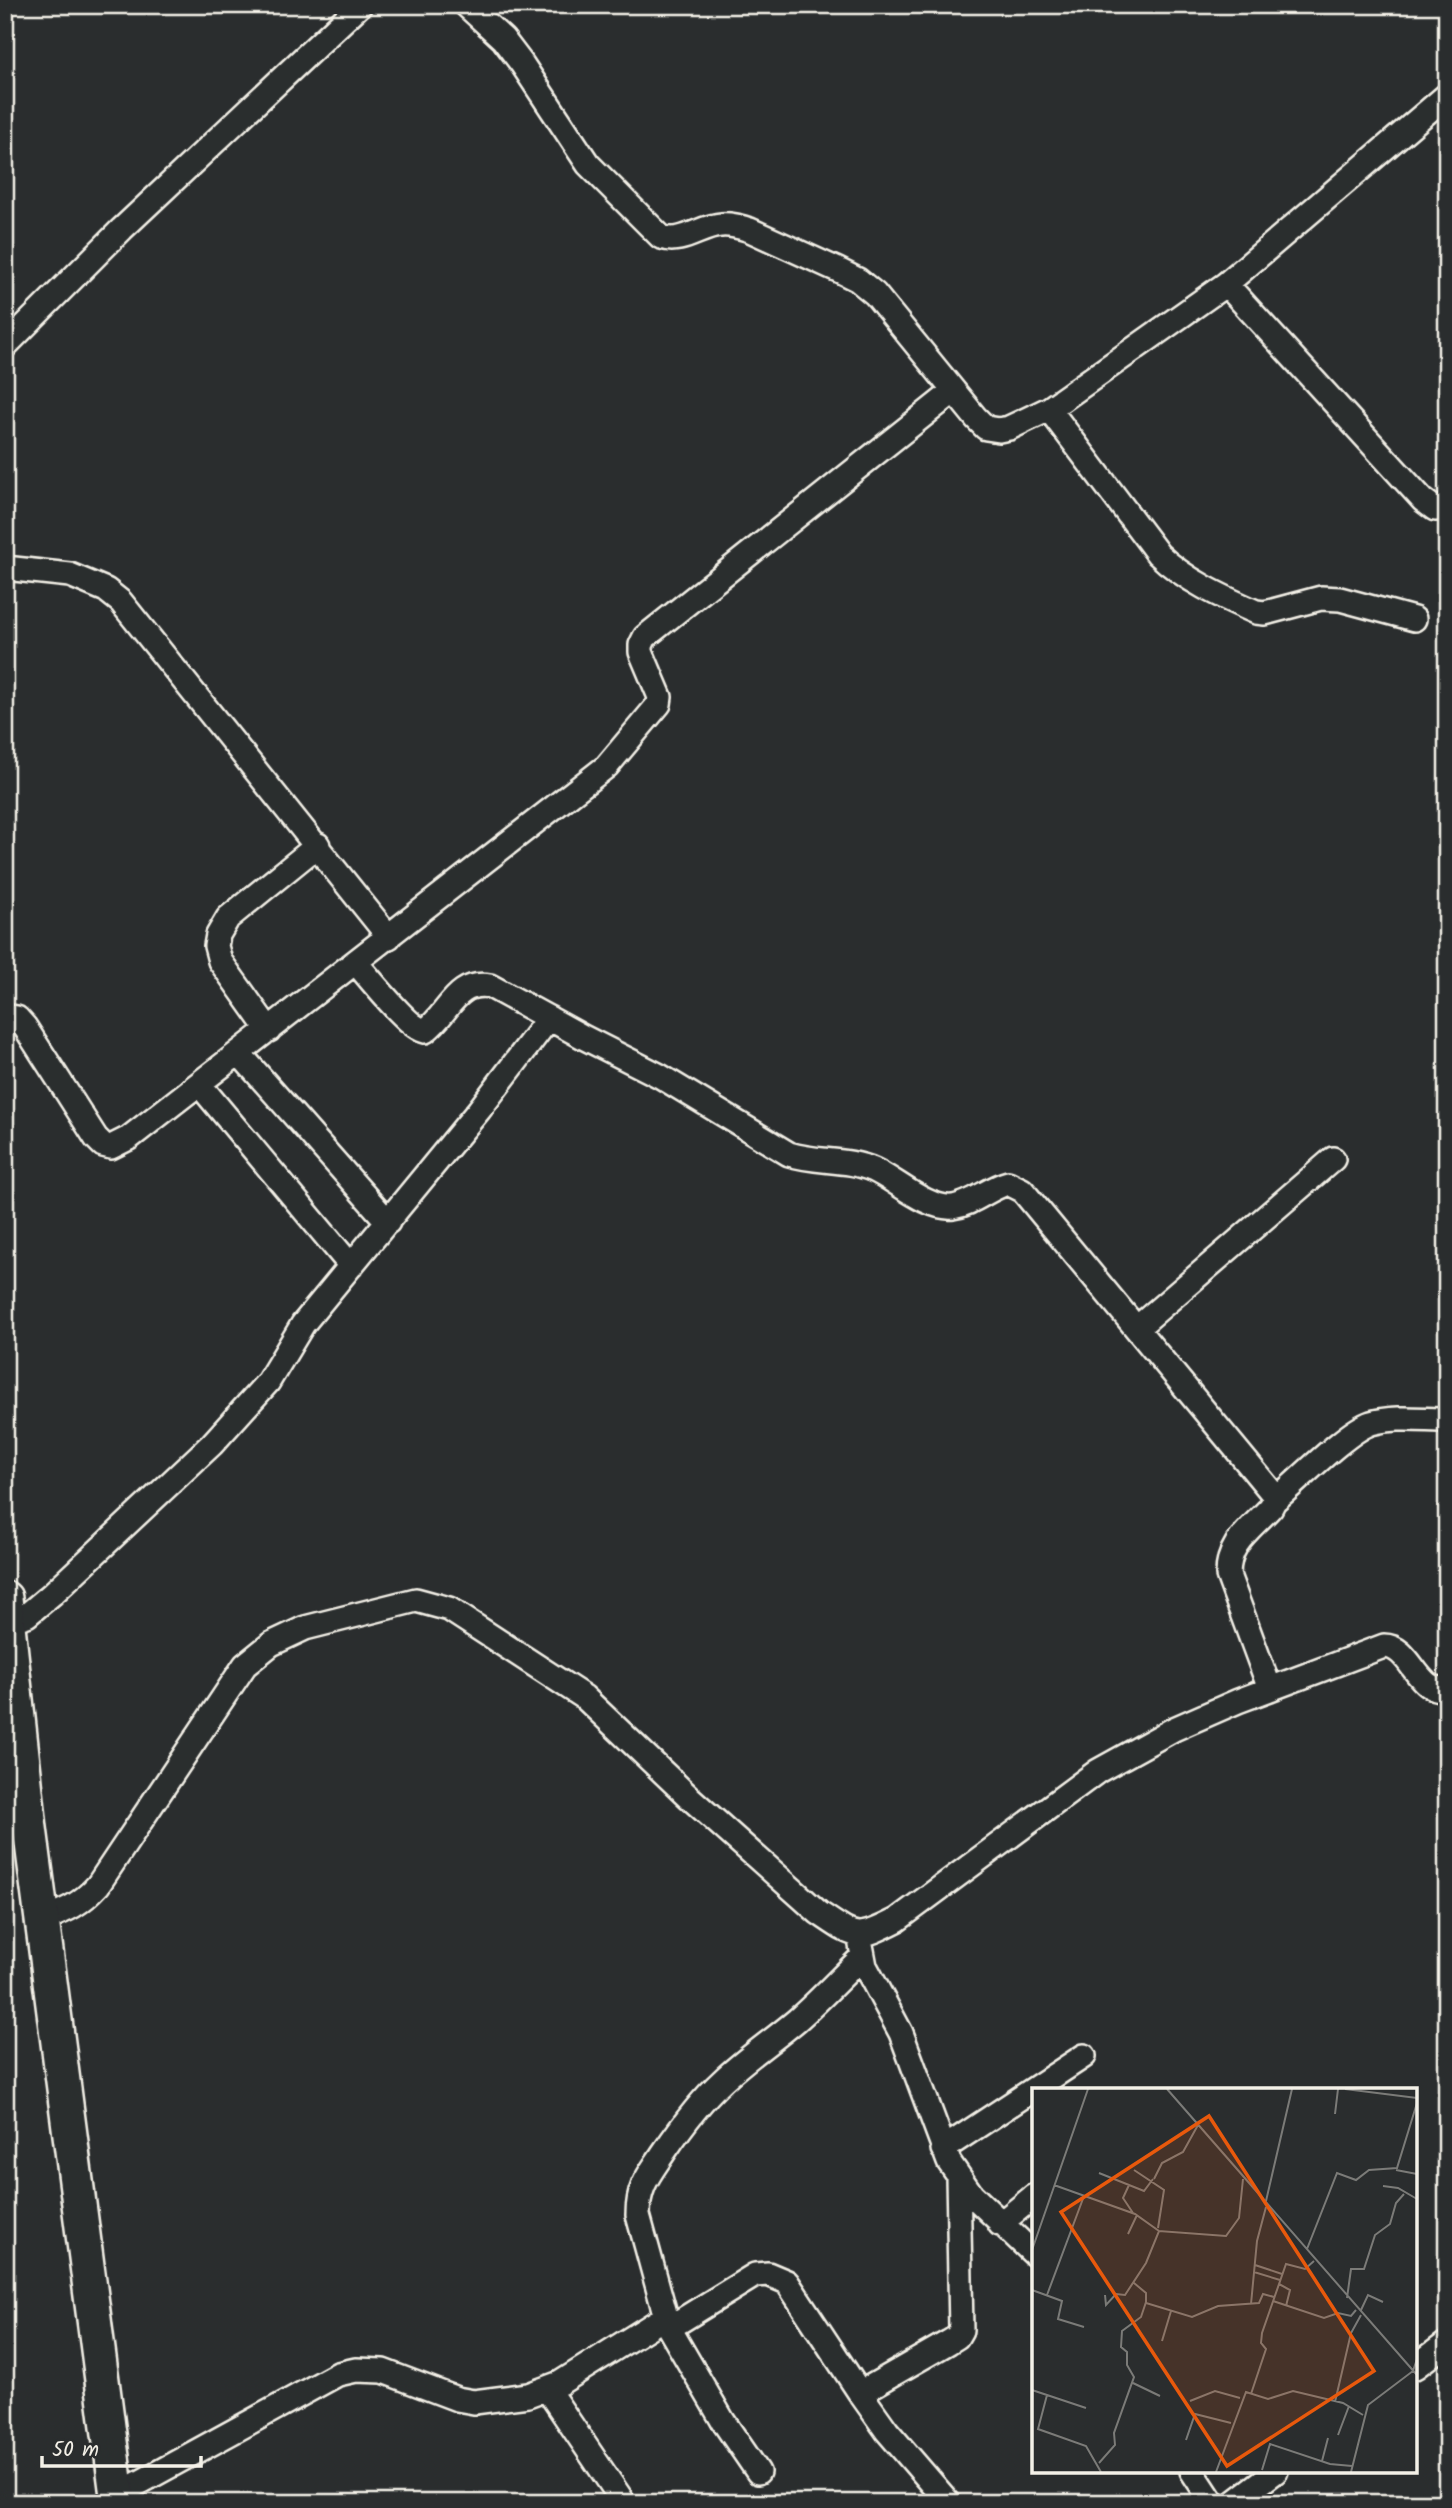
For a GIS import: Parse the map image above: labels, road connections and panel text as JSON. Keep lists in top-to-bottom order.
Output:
{
  "scale_bar": "50 m"
}
